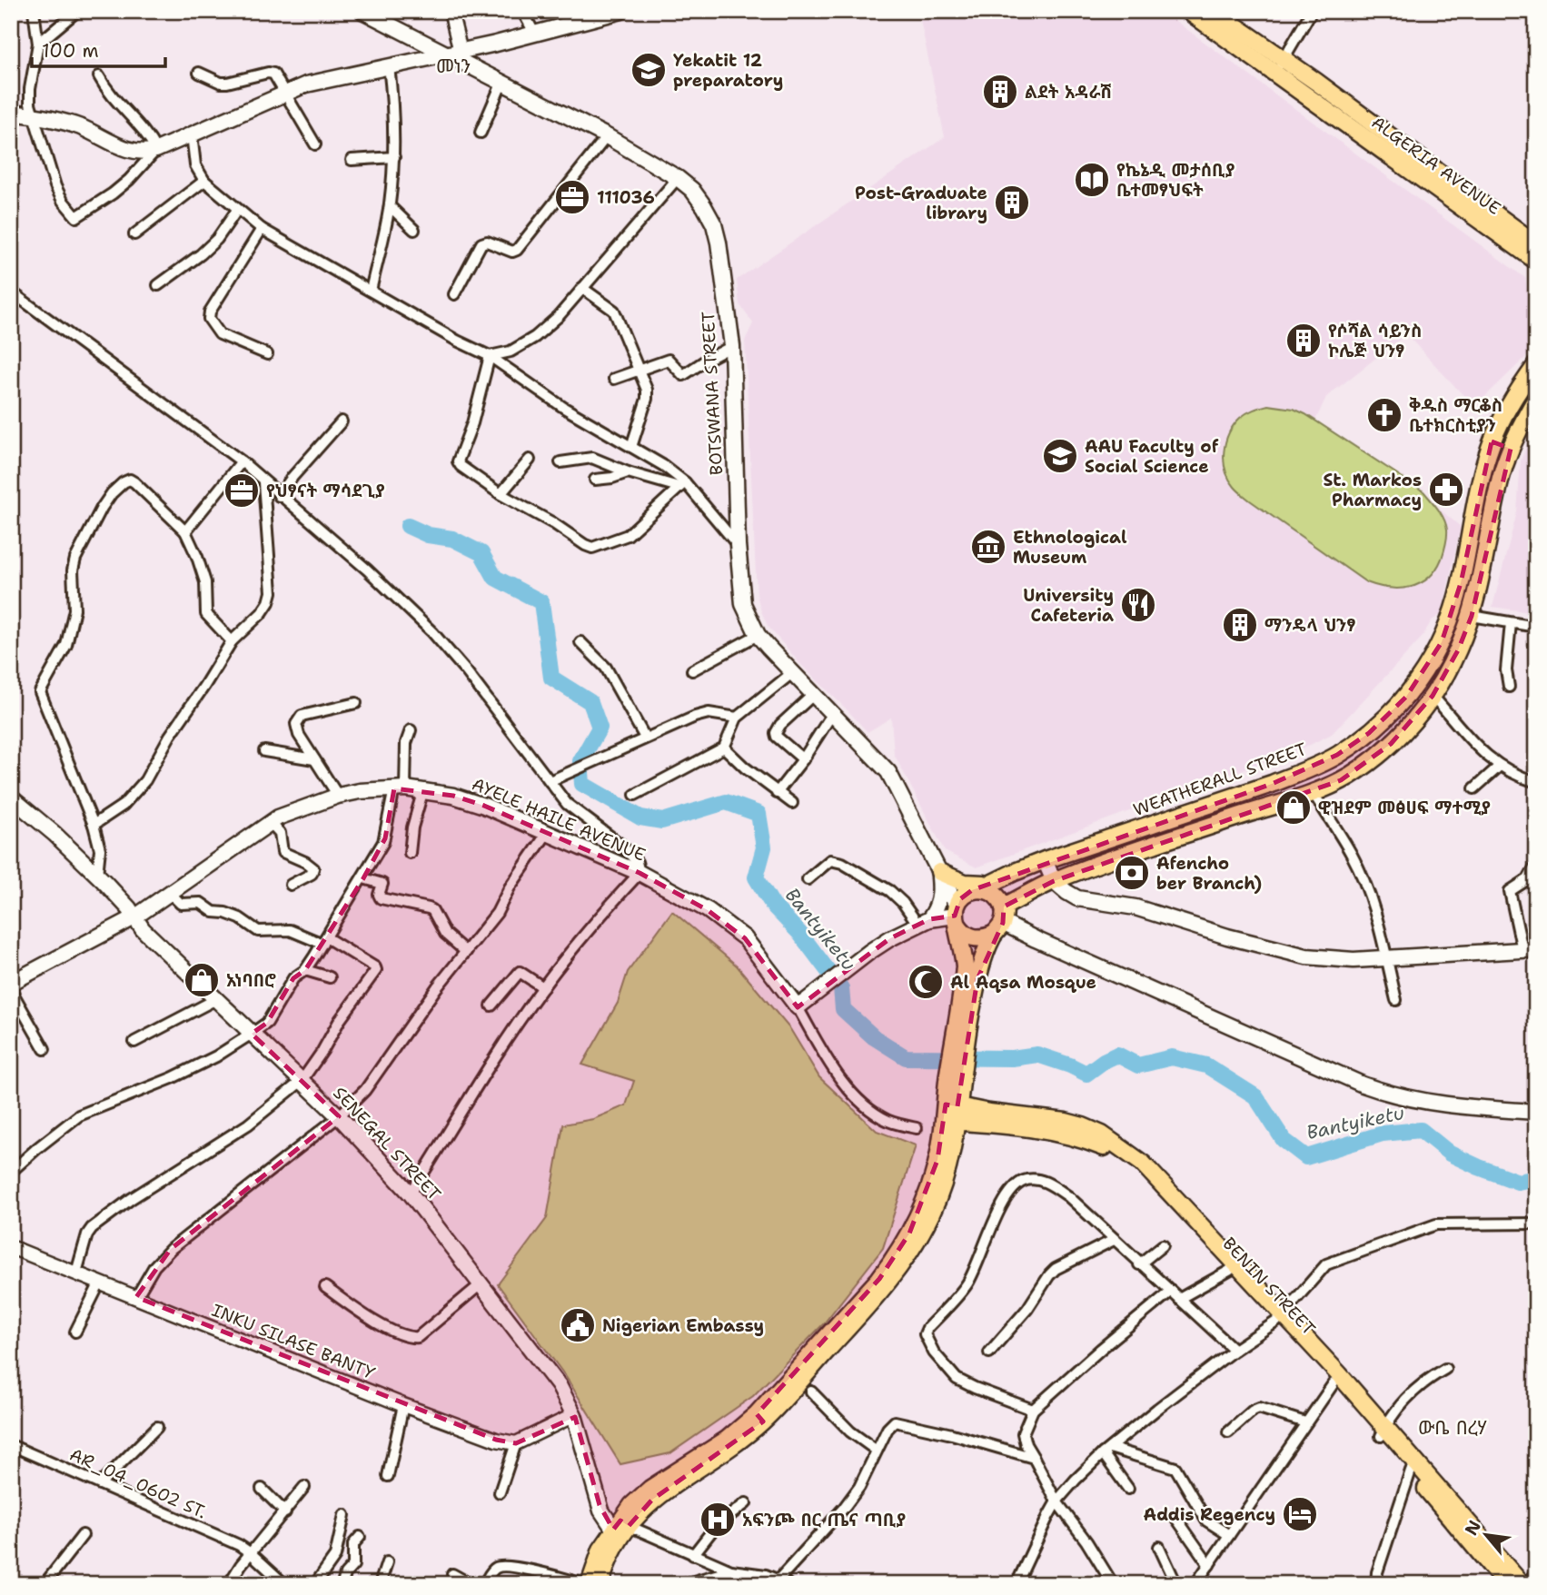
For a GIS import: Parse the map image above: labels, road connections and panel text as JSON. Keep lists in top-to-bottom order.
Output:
{
  "streets": {
    "main road": [
      "ALGERIA AVENUE",
      "BOTSWANA STREET",
      "WEATHERALL STREET",
      "AYELE HAILE AVENUE",
      "SENEGAL STREET",
      "BENIN STREET"
    ],
    "street": ["INKU SILASE BANTY", "AR_04_0602 ST."]
  },
  "crossings": [
    ["BOTSWANA STREET", "WEATHERALL STREET"],
    ["AYELE HAILE AVENUE", "SENEGAL STREET"]
  ],
  "districts": ["መነን", "ውቤ በረሃ"],
  "water": ["Bantyiketu"],
  "places": {
    "school or university": ["Yekatit 12 preparatory", "AAU Faculty of Social Science"],
    "building": [
      "ልደት አዳራሽ",
      "Post-Graduate library",
      "የሶሻል ሳይንስ ኮሌጅ ህንፃ",
      "ማንዴላ ህንፃ"
    ],
    "library": ["የኬኔዲ መታሰቢያ ቤተመፃህፍት"],
    "office": ["111036", "የህፃናት ማሳደጊያ"],
    "church": ["ቅዱስ ማርቆስ ቤተክርስቲያን"],
    "pharmacy": ["St. Markos Pharmacy"],
    "museum": ["Ethnological Museum"],
    "restaurant": ["University Cafeteria"],
    "shop": ["ዊዝደም መፅሀፍ ማተሚያ", "አነባበሮ"],
    "bank": ["Afencho ber Branch)"],
    "mosque": ["Al Aqsa Mosque"],
    "public building": ["Nigerian Embassy"],
    "hotel": ["Addis Regency"],
    "hospital": ["አፍንጮ በር ጤና ጣቢያ"]
  },
  "scale_bar": "100 m",
  "north": "top left"
}
